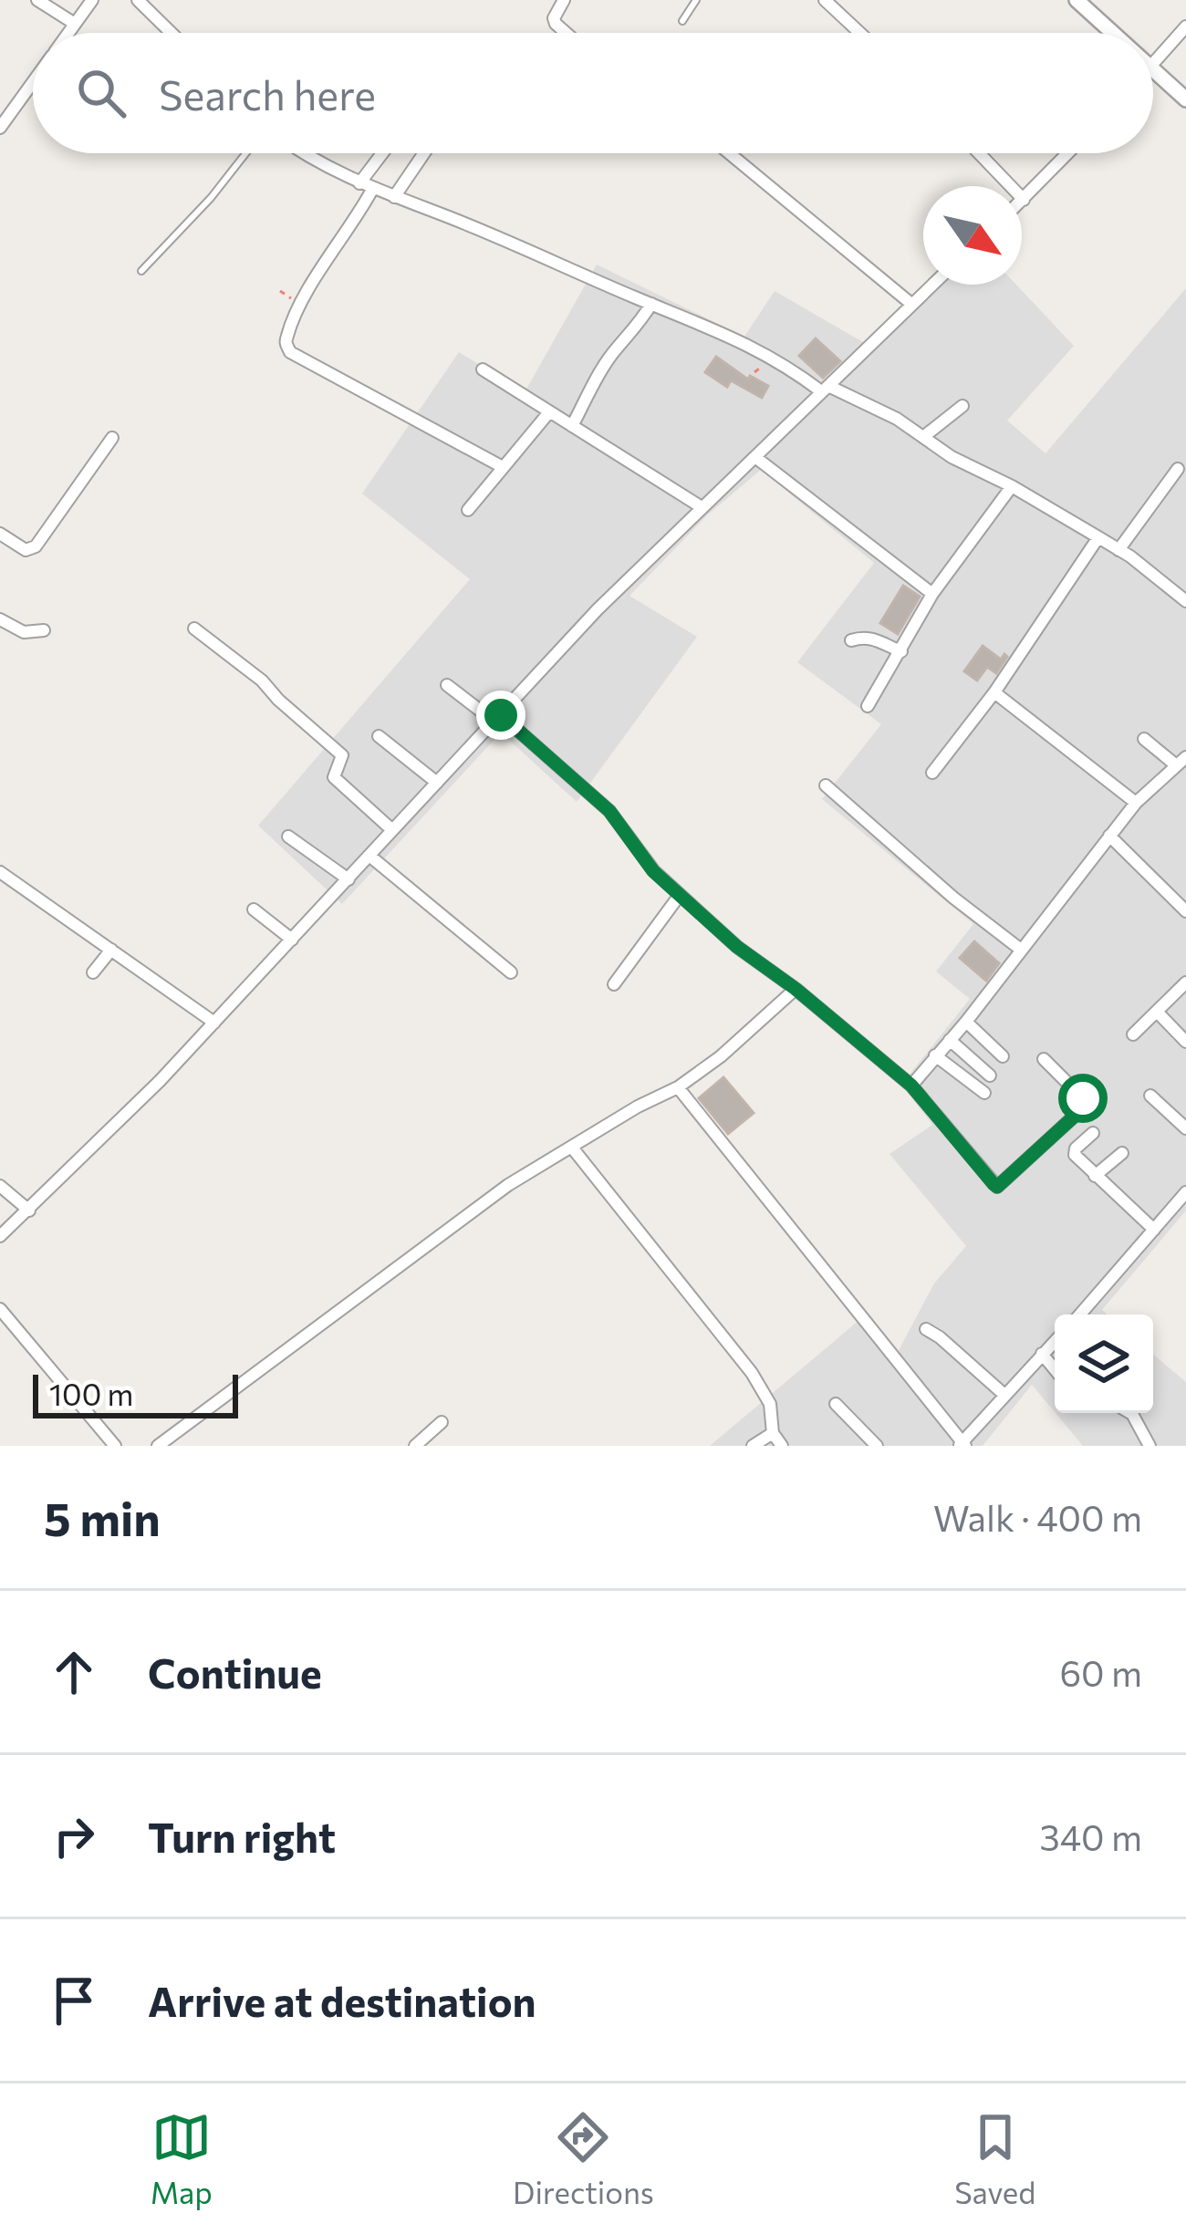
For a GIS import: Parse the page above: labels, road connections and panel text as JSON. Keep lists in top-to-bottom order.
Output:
{
  "scale_bar": "100 m",
  "north": "bottom right",
  "page": {
    "search": "Search here",
    "scale": "100 m",
    "heading": ["5 min", "Walk · 400 m"],
    "list": [
      ["Continue", "60 m"],
      ["Turn right", "340 m"],
      "Arrive at destination"
    ],
    "nav": ["Map", "Directions", "Saved"]
  }
}
